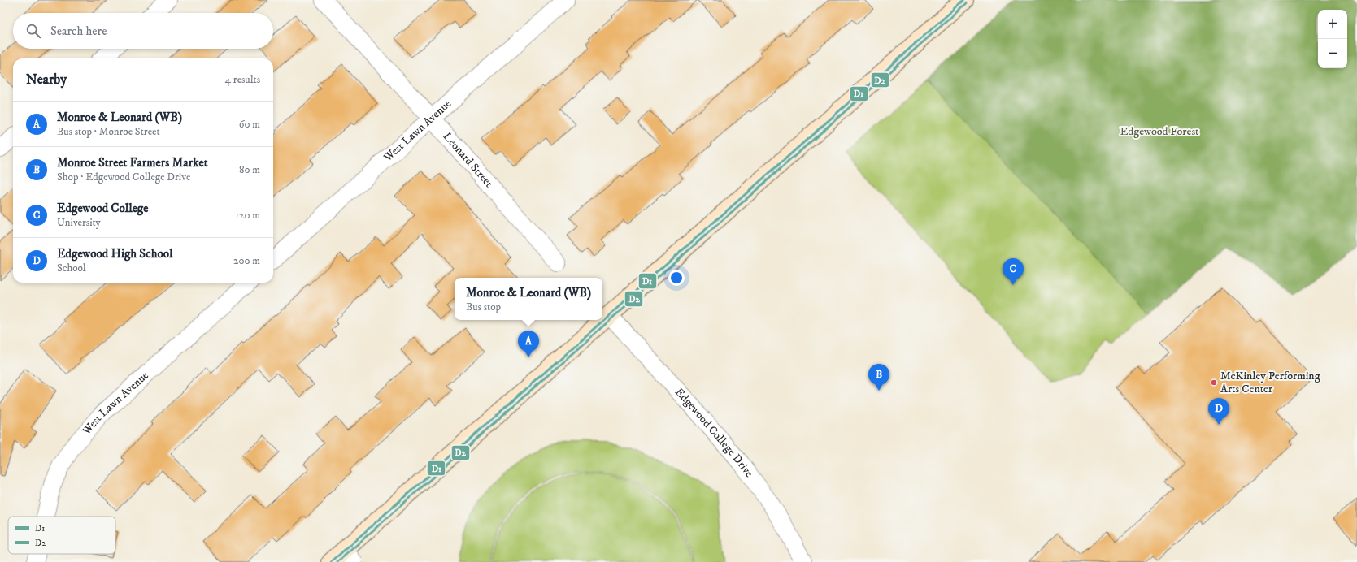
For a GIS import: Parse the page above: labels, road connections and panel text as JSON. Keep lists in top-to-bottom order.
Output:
{
  "streets": {
    "street": ["West Lawn Avenue", "Leonard Street", "Edgewood College Drive"]
  },
  "crossings": [
    ["West Lawn Avenue", "Leonard Street"]
  ],
  "parks": ["Edgewood Forest"],
  "places": ["McKinley Performing Arts Center"],
  "lines": ["transit line D1", "transit line D2"],
  "legend": ["D1", "D2"],
  "page": {
    "map_buttons": ["+", "−"],
    "search": "Search here",
    "heading": ["Nearby", "4 results"],
    "list": [
      {
        "mark": "A",
        "name": "Monroe & Leonard (WB)",
        "note": "Bus stop · Monroe Street",
        "value": "60 m"
      },
      {
        "mark": "B",
        "name": "Monroe Street Farmers Market",
        "note": "Shop · Edgewood College Drive",
        "value": "80 m"
      },
      {
        "mark": "C",
        "name": "Edgewood College",
        "note": "University",
        "value": "120 m"
      },
      {
        "mark": "D",
        "name": "Edgewood High School",
        "note": "School",
        "value": "200 m"
      }
    ],
    "pins": [
      "C",
      "A",
      "B",
      "D"
    ],
    "popup": ["Monroe & Leonard (WB)", "Bus stop"]
  }
}
